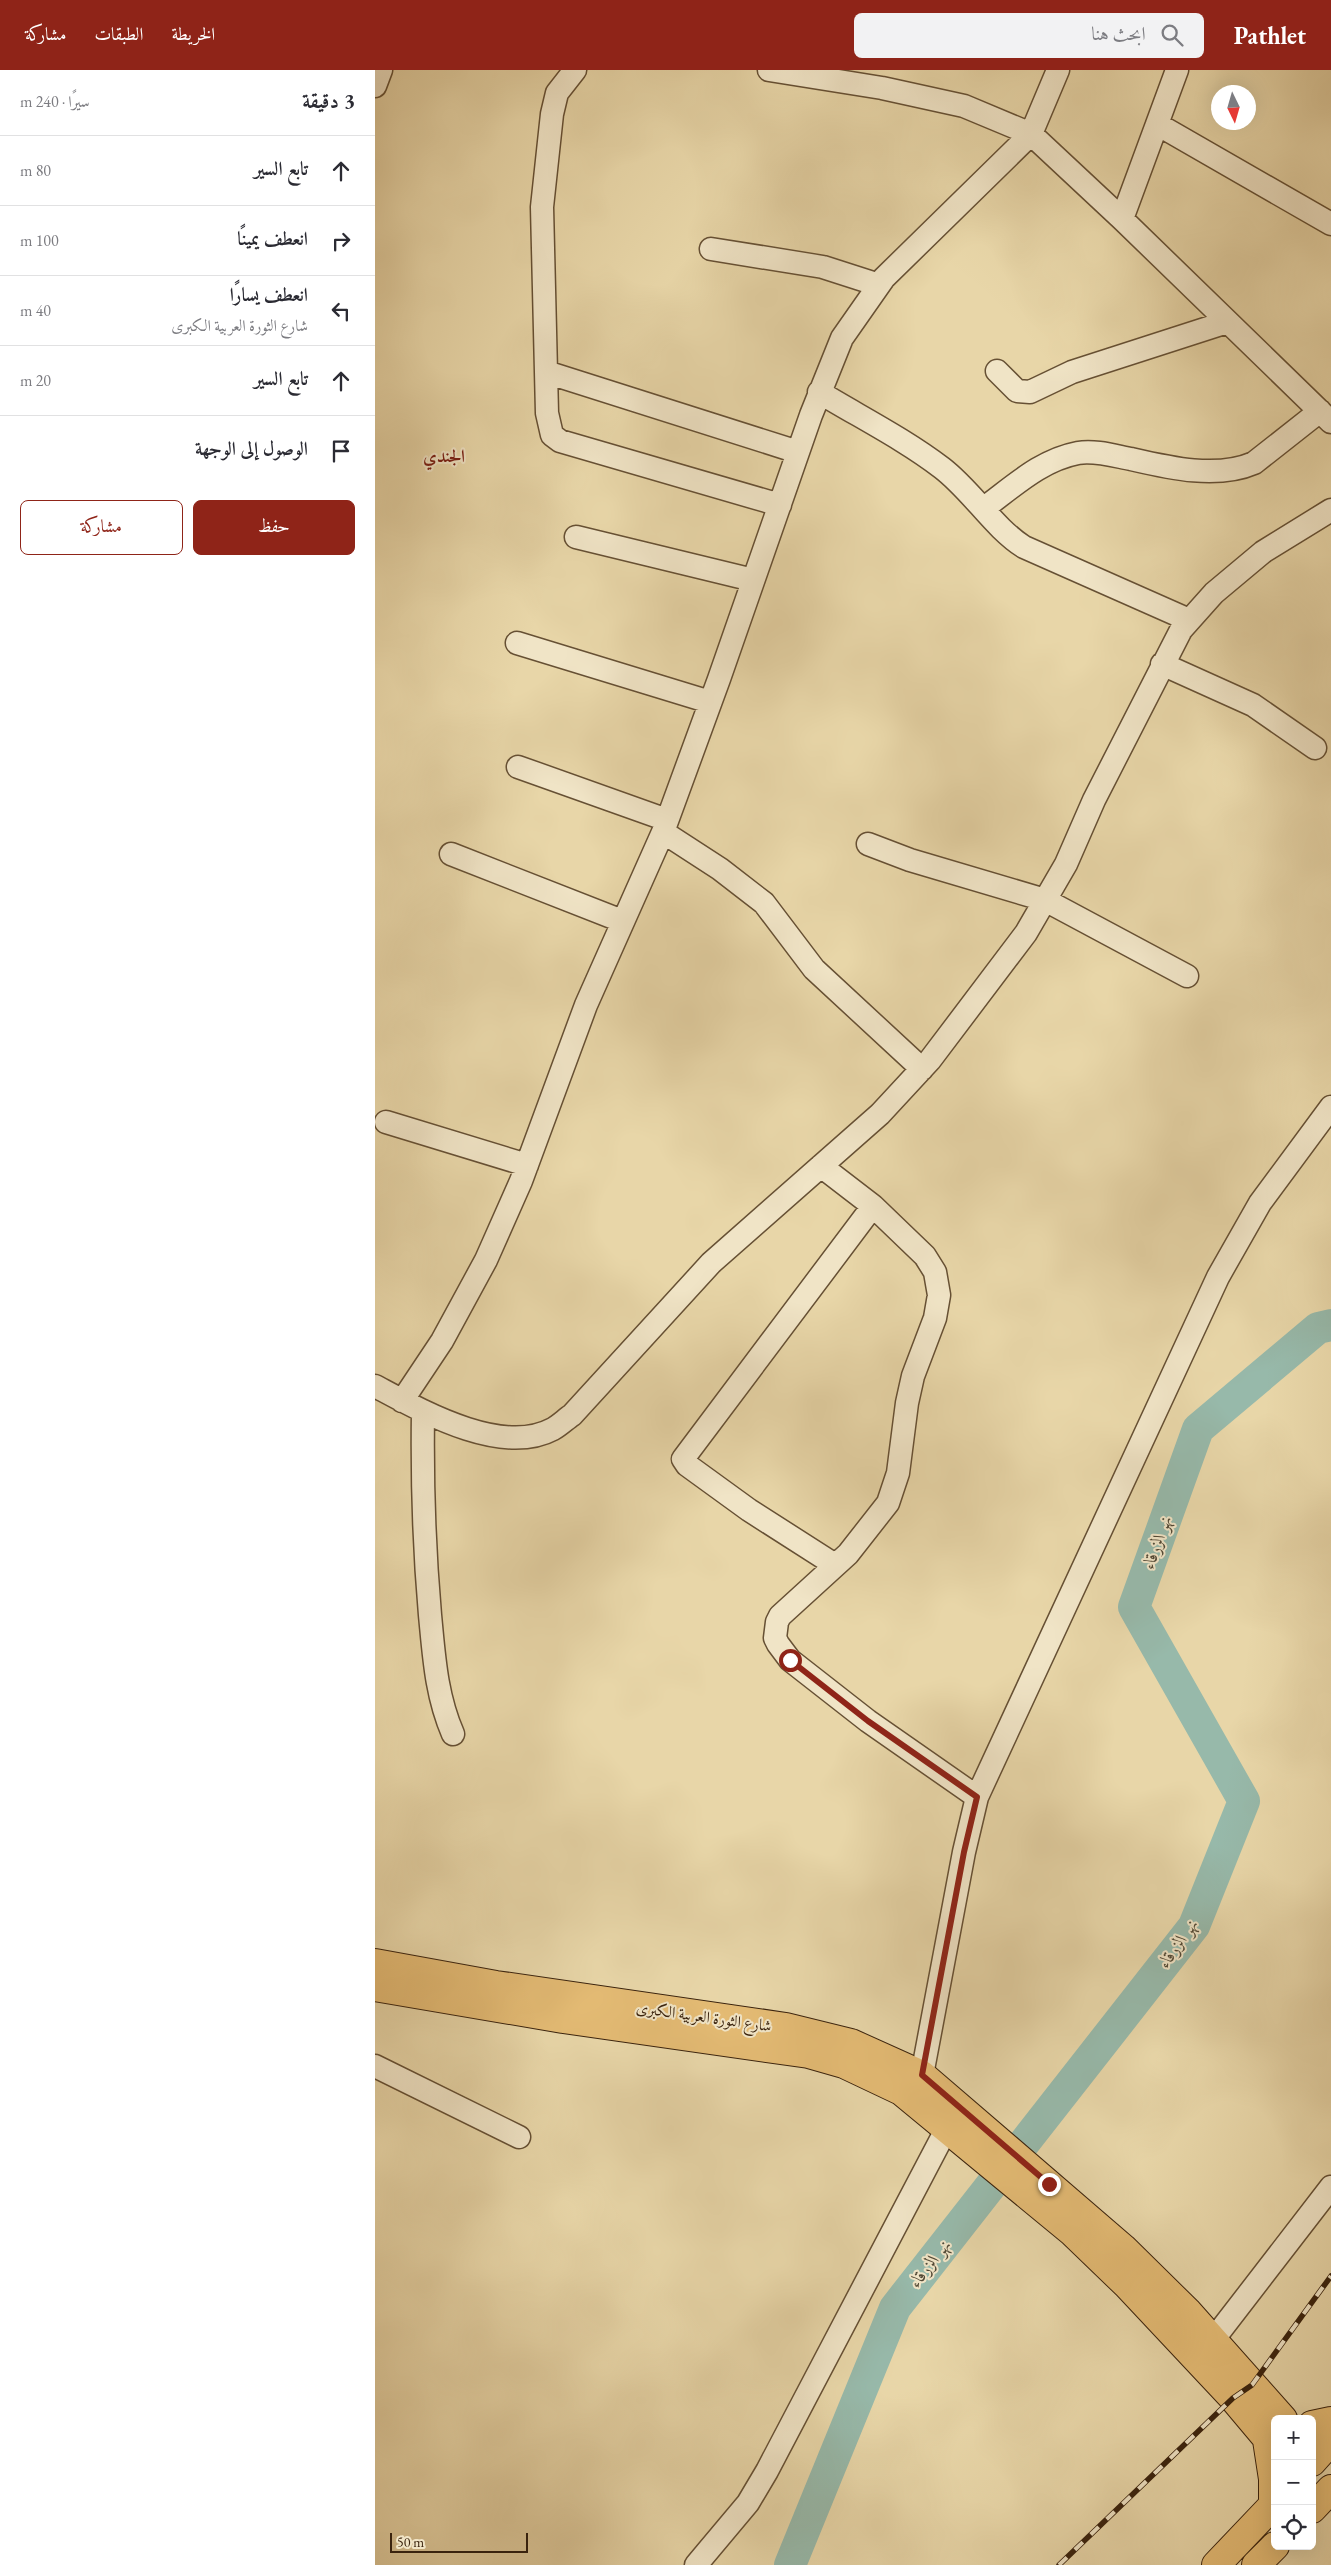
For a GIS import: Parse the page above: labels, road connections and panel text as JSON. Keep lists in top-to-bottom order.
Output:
{
  "streets": {
    "main road": ["شارع الثورة العربية الكبرى"]
  },
  "districts": ["الجندي"],
  "water": ["نهر الزرقاء"],
  "scale_bar": "50 m",
  "north": "bottom",
  "page": {
    "header": "Pathlet",
    "search": "ابحث هنا",
    "nav": ["الخريطة", "الطبقات", "مشاركة"],
    "heading": ["3 دقيقة", "سيرًا · 240 m"],
    "list": [
      ["تابع السير", "80 m"],
      ["انعطف يمينًا", "100 m"],
      ["انعطف يسارًا", "شارع الثورة العربية الكبرى", "40 m"],
      ["تابع السير", "20 m"],
      "الوصول إلى الوجهة"
    ],
    "buttons": ["حفظ", "مشاركة"],
    "map_buttons": ["+", "−"],
    "scale": "50 m"
  }
}
